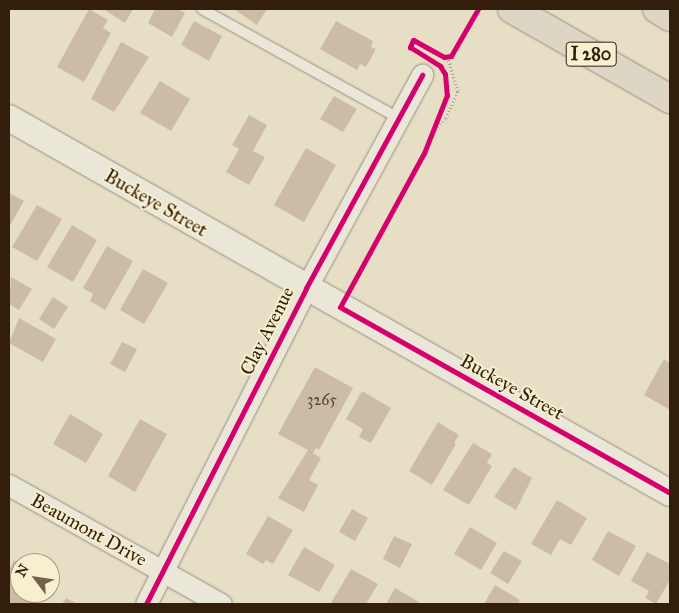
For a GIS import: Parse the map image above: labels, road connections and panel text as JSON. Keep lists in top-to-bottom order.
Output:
{
  "streets": {
    "highway": ["I 280"],
    "street": ["Buckeye Street", "Clay Avenue", "Beaumont Drive"]
  },
  "crossings": [
    ["Buckeye Street", "Clay Avenue"],
    ["Clay Avenue", "Beaumont Drive"]
  ],
  "house_numbers": ["3265"],
  "north": "top left"
}
